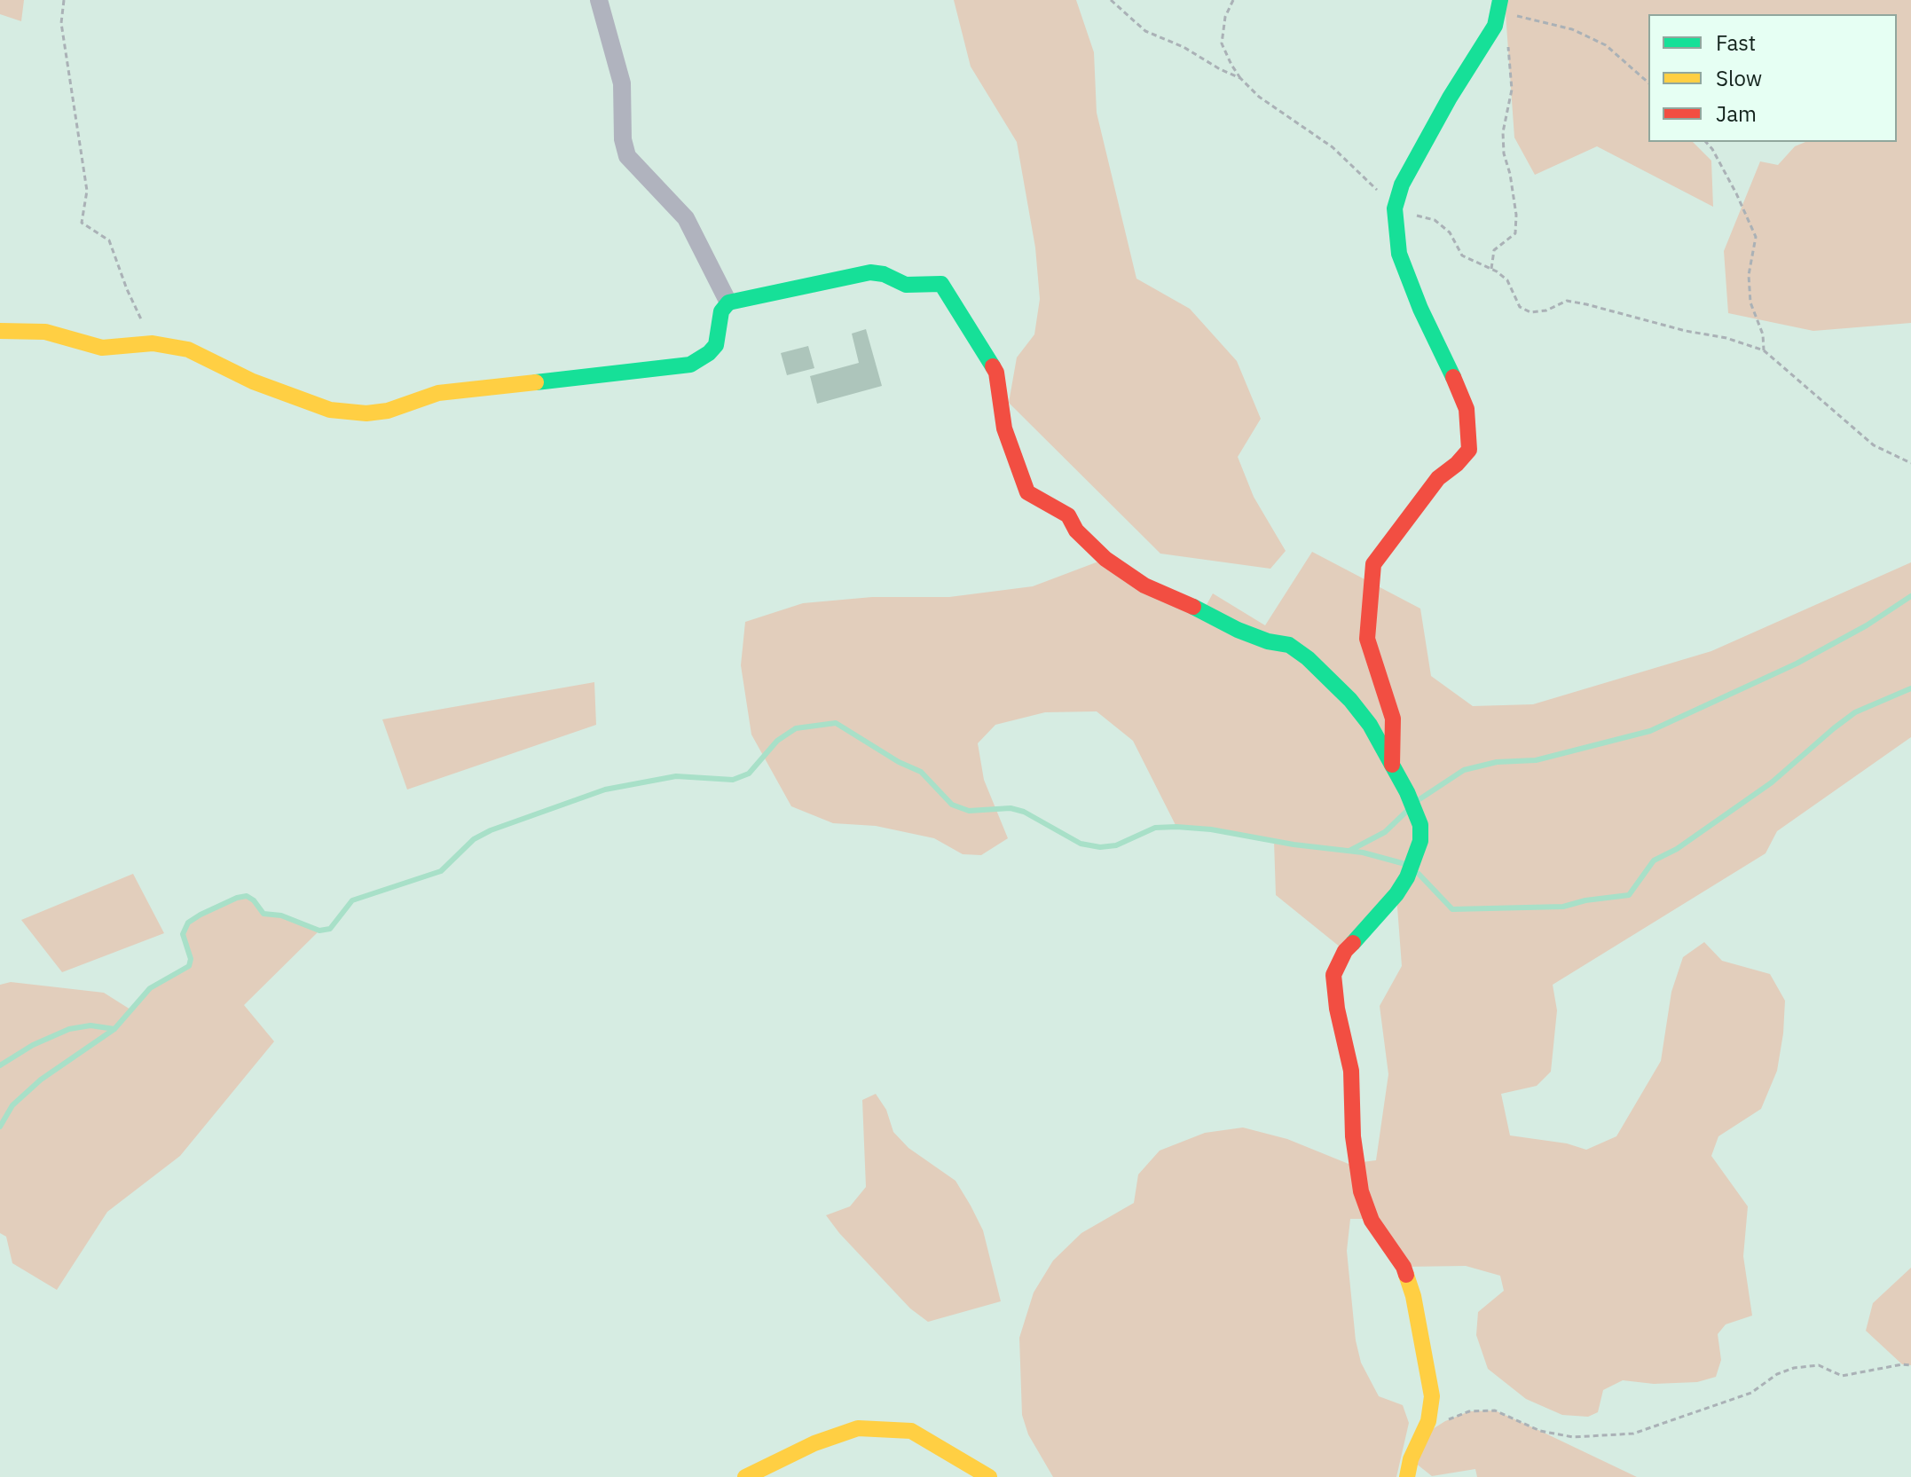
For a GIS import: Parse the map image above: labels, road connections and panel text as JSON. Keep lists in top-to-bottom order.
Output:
{
  "legend": ["Fast", "Slow", "Jam"]
}
